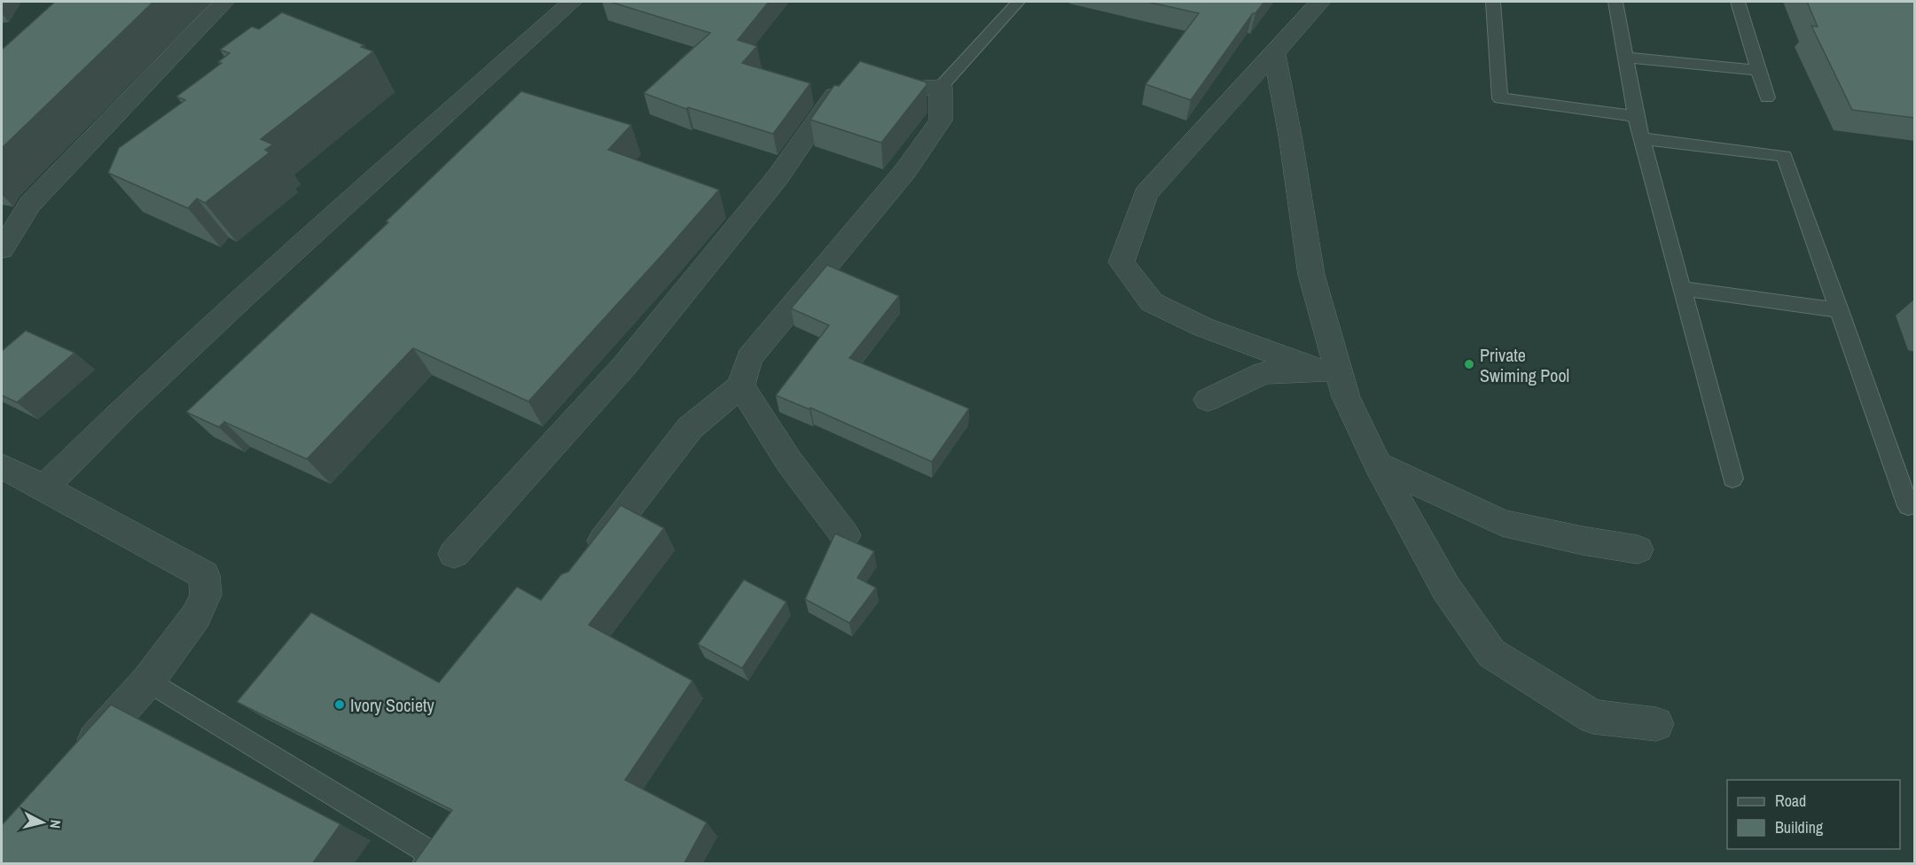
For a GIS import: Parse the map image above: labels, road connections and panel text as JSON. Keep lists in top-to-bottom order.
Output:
{
  "places": ["Private Swiming Pool", "Ivory Society"],
  "legend": ["Road", "Building"],
  "north": "right"
}
